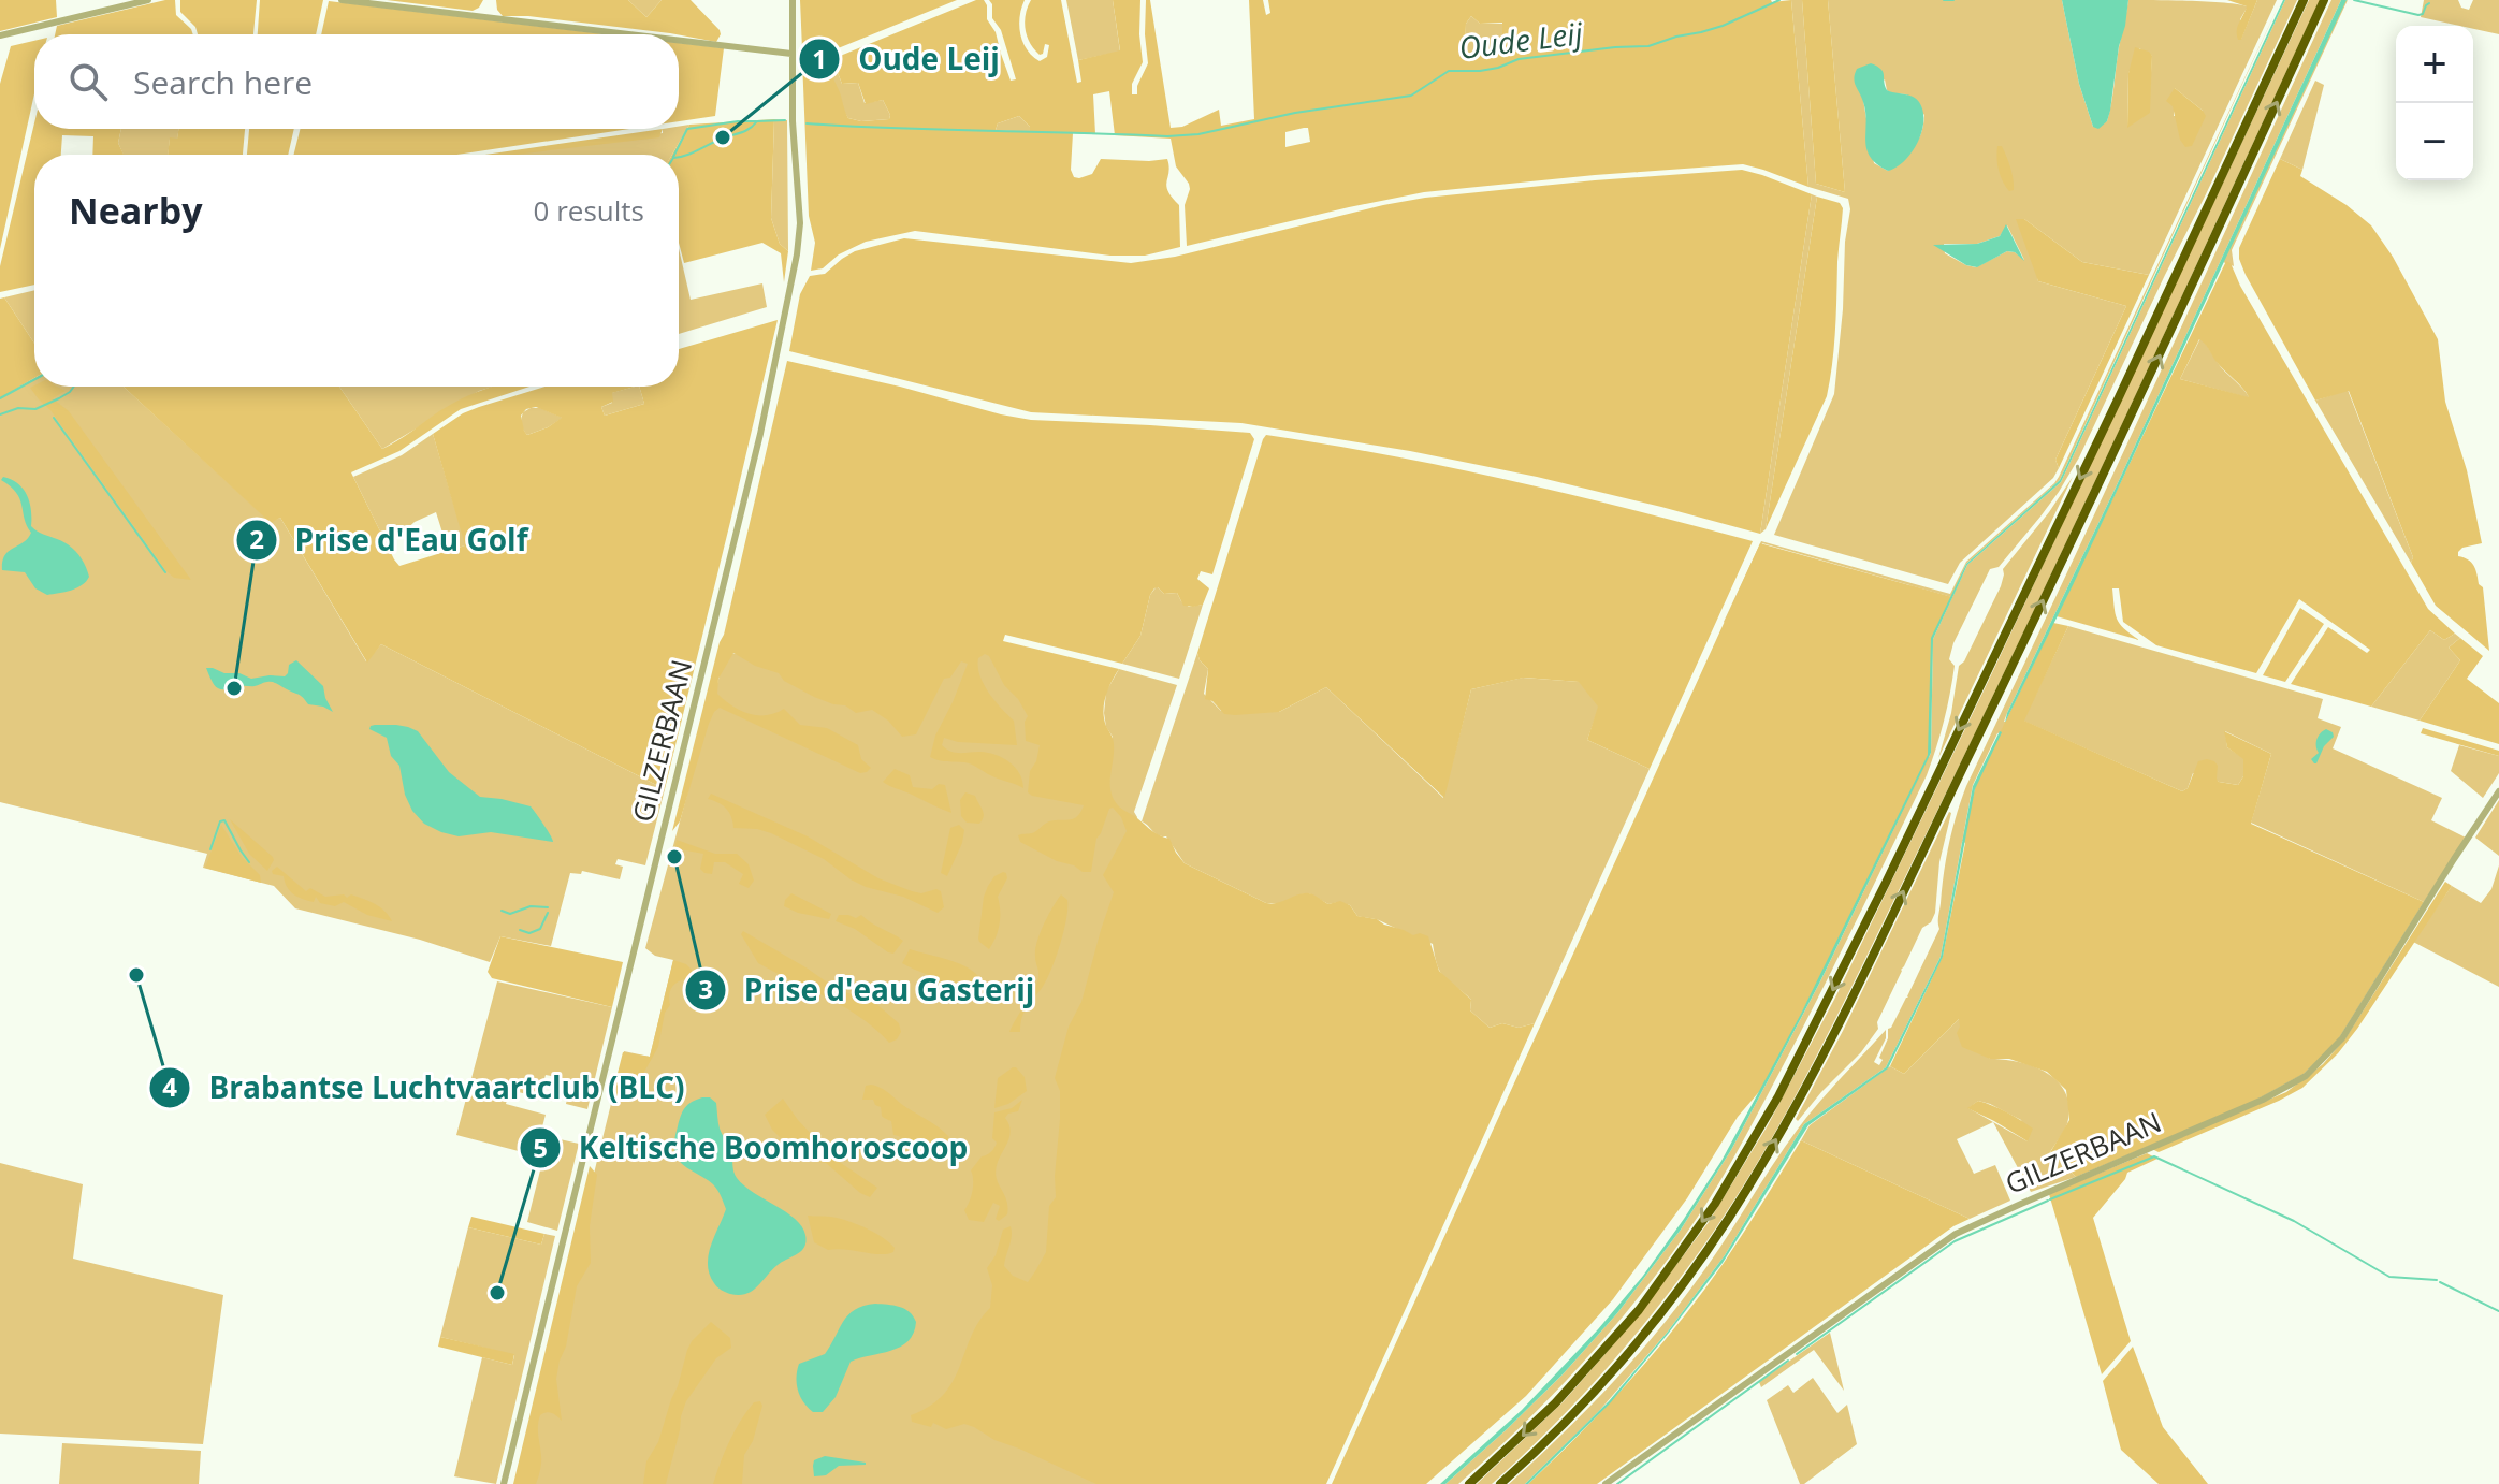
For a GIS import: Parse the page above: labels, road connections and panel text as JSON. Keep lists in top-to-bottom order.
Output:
{
  "streets": {
    "street": ["GILZERBAAN"]
  },
  "water": ["Oude Leij"],
  "places": [
    "Oude Leij",
    "Prise d'Eau Golf",
    "Prise d'eau Gasterij",
    "Brabantse Luchtvaartclub (BLC)",
    "Keltische Boomhoroscoop"
  ],
  "page": {
    "map_buttons": ["+", "−"],
    "search": "Search here",
    "heading": ["Nearby", "0 results"]
  }
}
